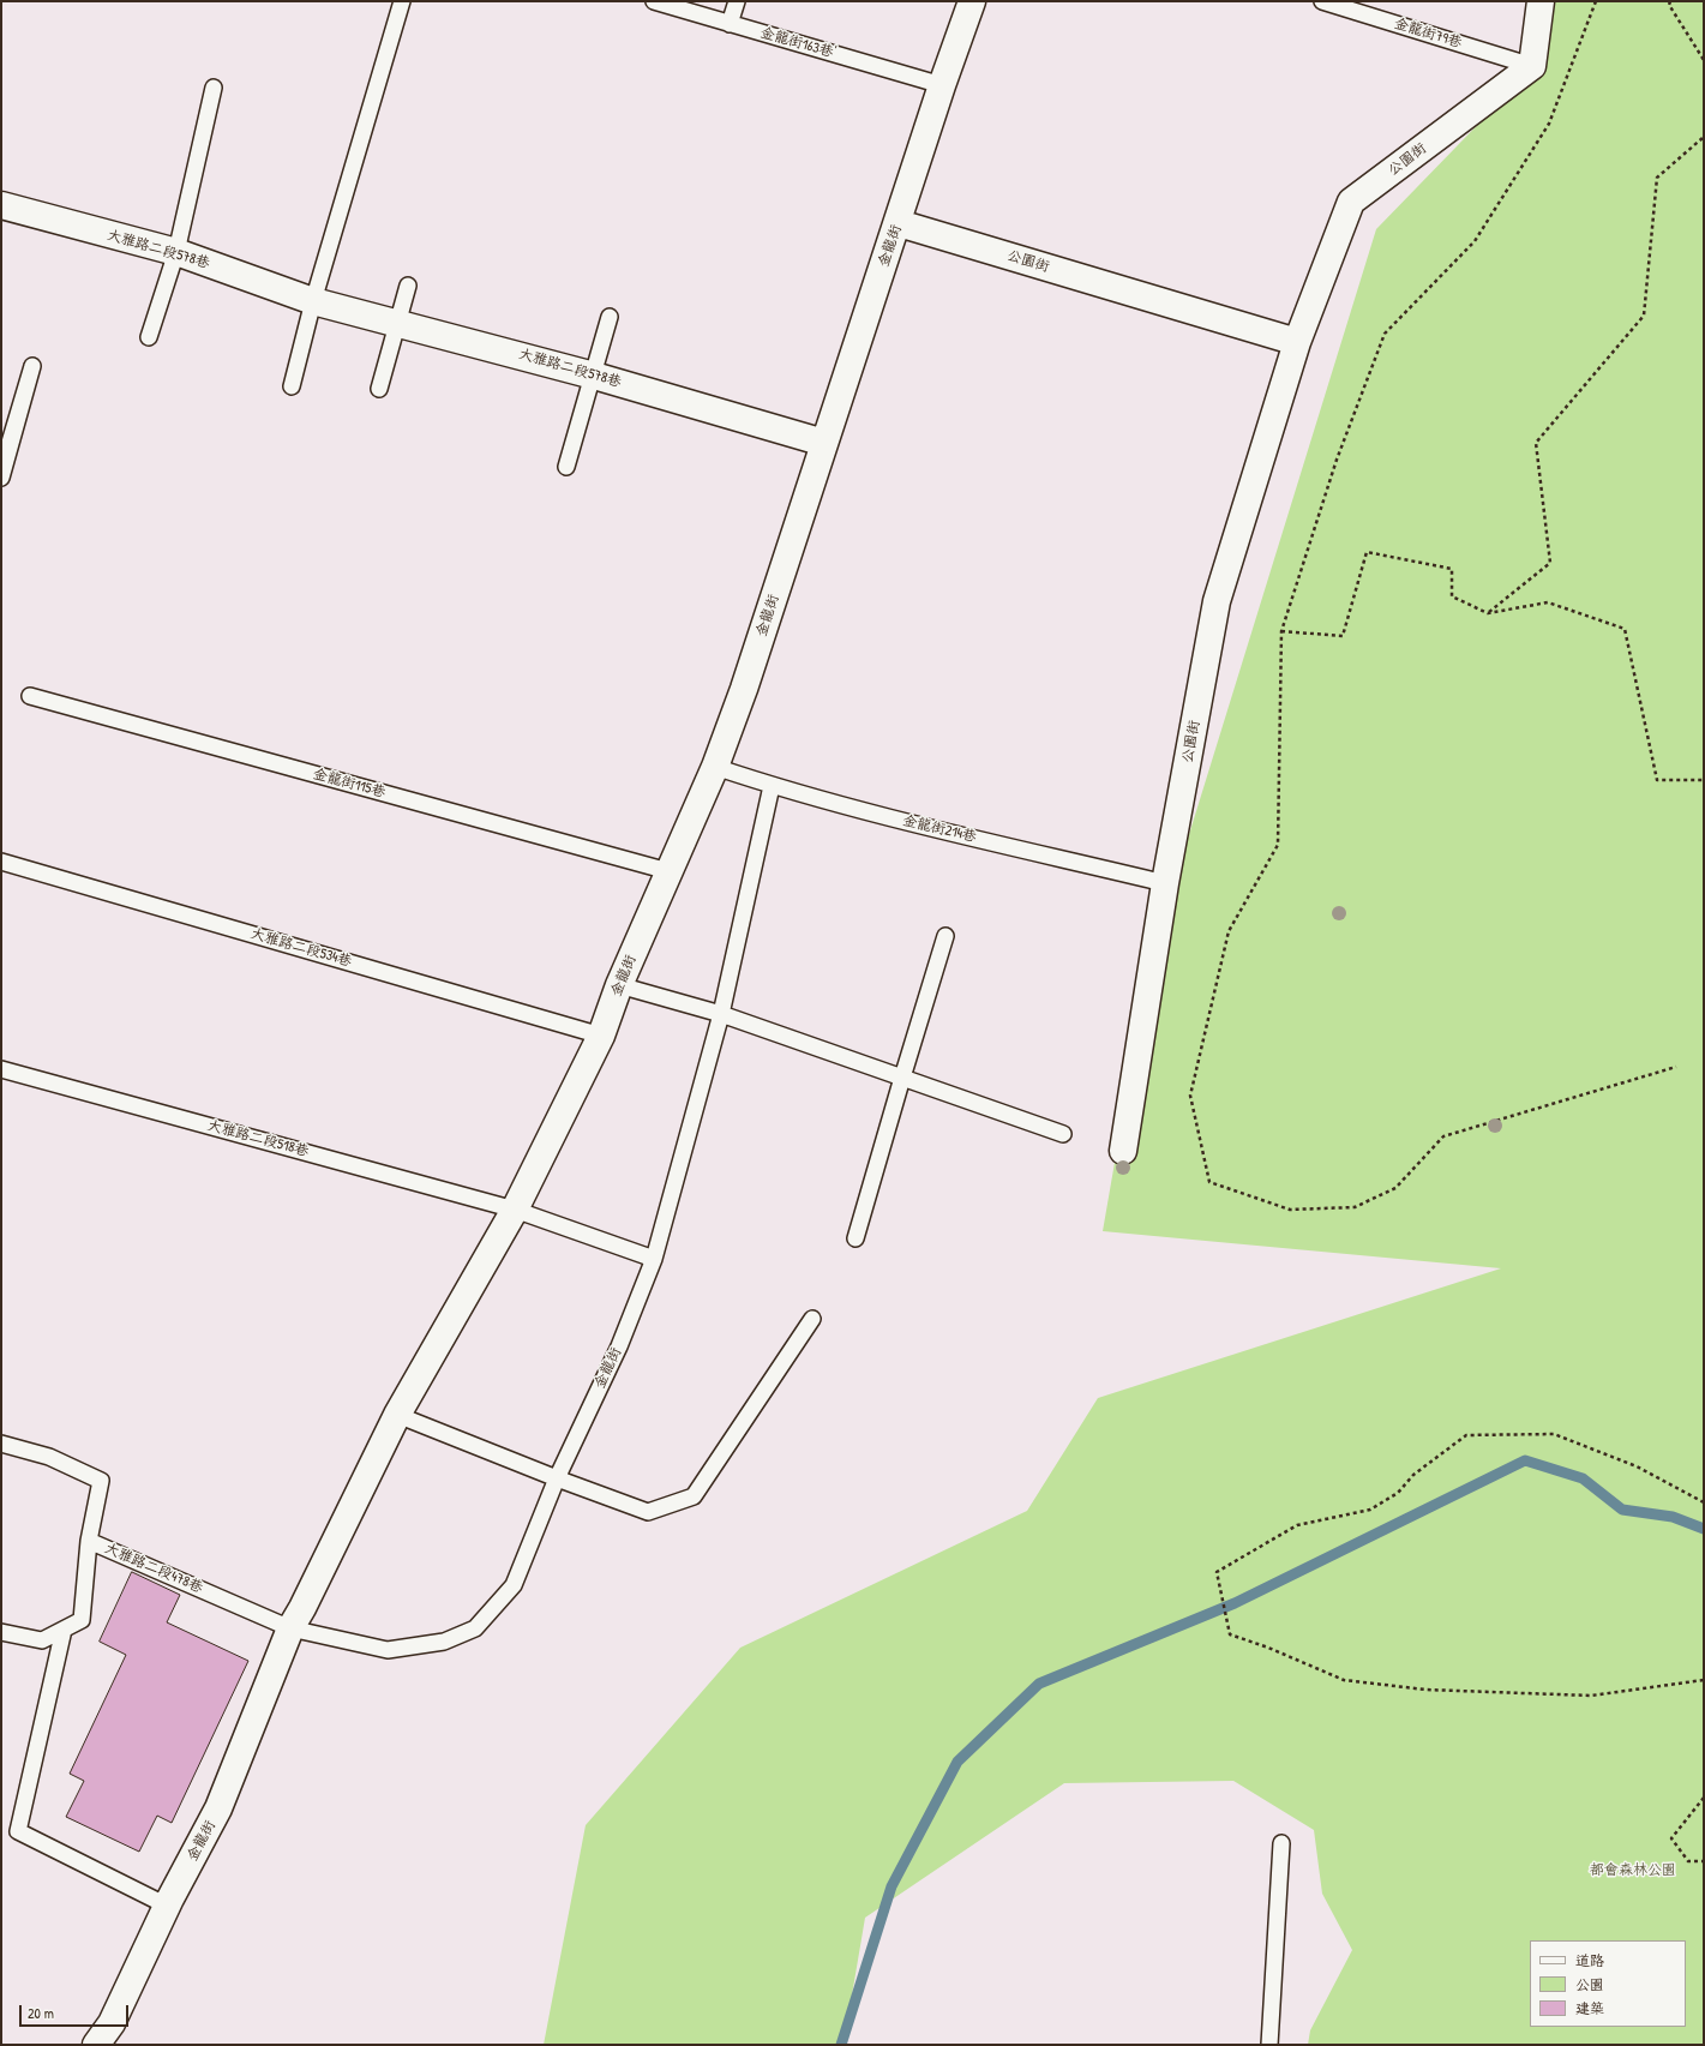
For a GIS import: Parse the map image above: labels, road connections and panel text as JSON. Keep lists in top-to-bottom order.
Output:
{
  "streets": {
    "street": ["公園街", "金龍街", "大雅路二段578巷"],
    "lane": [
      "金龍街79巷",
      "金龍街163巷'",
      "金龍街115巷",
      "金龍街214巷",
      "大雅路二段534巷",
      "大雅路二段518巷",
      "大雅路二段478巷"
    ]
  },
  "crossings": [
    ["金龍街79巷", "公園街"],
    ["金龍街163巷'", "金龍街"],
    ["公園街", "金龍街"],
    ["公園街", "金龍街214巷"],
    ["金龍街", "大雅路二段578巷"],
    ["金龍街", "金龍街115巷"],
    ["金龍街", "金龍街214巷"],
    ["金龍街", "大雅路二段534巷"],
    ["金龍街", "大雅路二段518巷"],
    ["金龍街", "大雅路二段478巷"]
  ],
  "parks": ["都會森林公園"],
  "legend": ["道路", "公園", "建築"],
  "scale_bar": "20 m"
}
